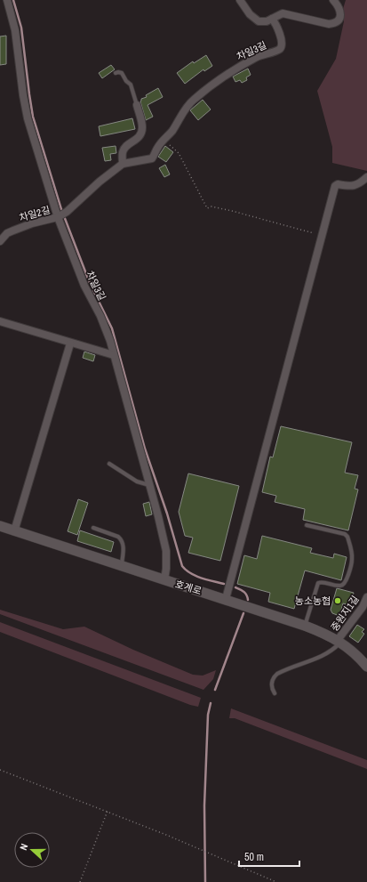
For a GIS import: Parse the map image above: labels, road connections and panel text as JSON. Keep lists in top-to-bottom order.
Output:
{
  "streets": {
    "street": [
      "차일3길",
      "차일2길",
      "호계로",
      "중원지1길"
    ]
  },
  "crossings": [
    ["차일3길", "차일2길"],
    ["차일3길", "호계로"],
    ["호계로", "중원지1길"]
  ],
  "places": ["농소농협"],
  "scale_bar": "50 m",
  "north": "left"
}
